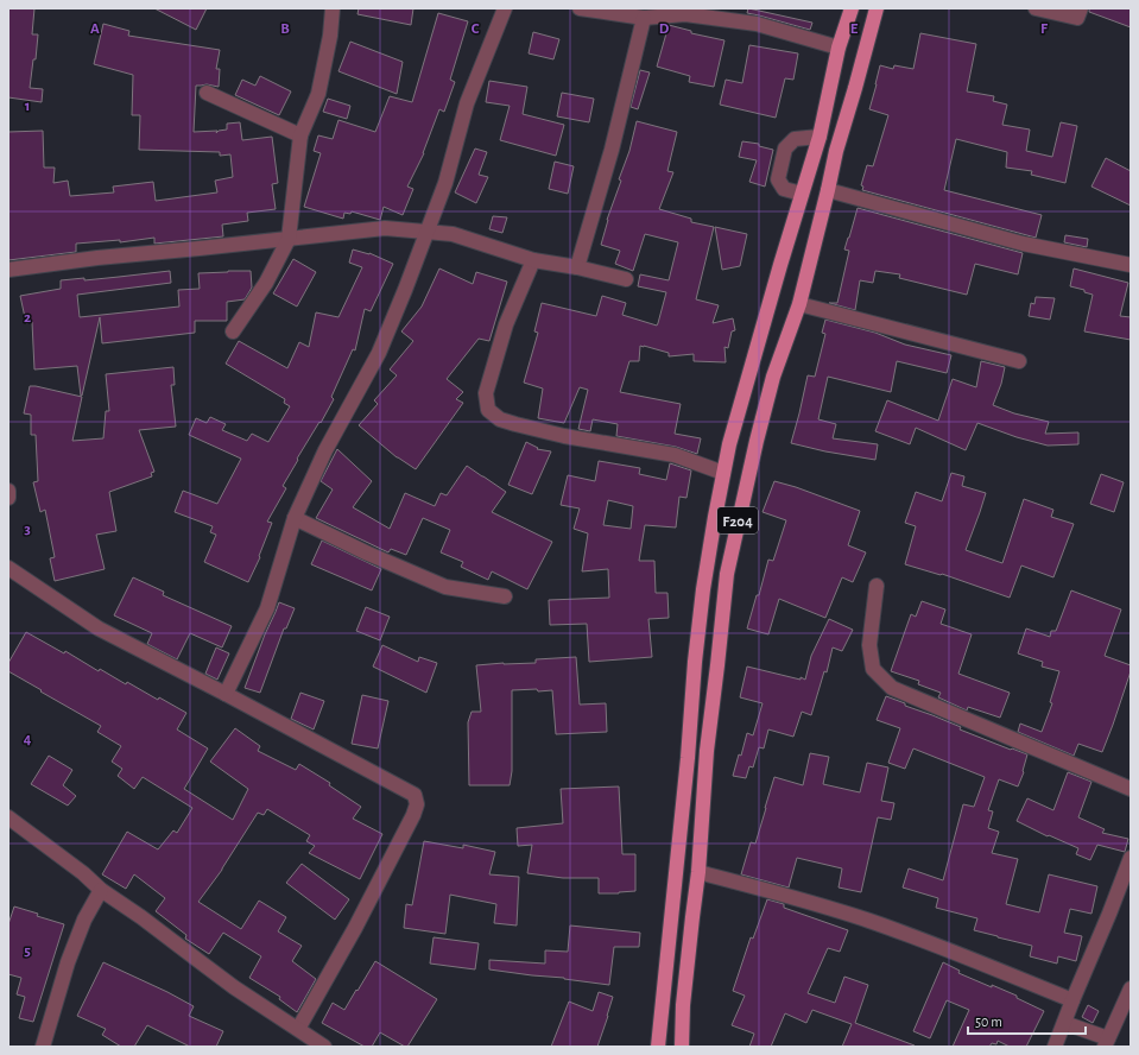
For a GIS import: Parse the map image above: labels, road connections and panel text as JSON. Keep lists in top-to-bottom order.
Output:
{
  "streets": {
    "main road": ["F204"]
  },
  "scale_bar": "50 m",
  "grid": {
    "columns": [
      "A",
      "B",
      "C",
      "D",
      "E",
      "F"
    ],
    "rows": [
      "1",
      "2",
      "3",
      "4",
      "5"
    ]
  }
}
